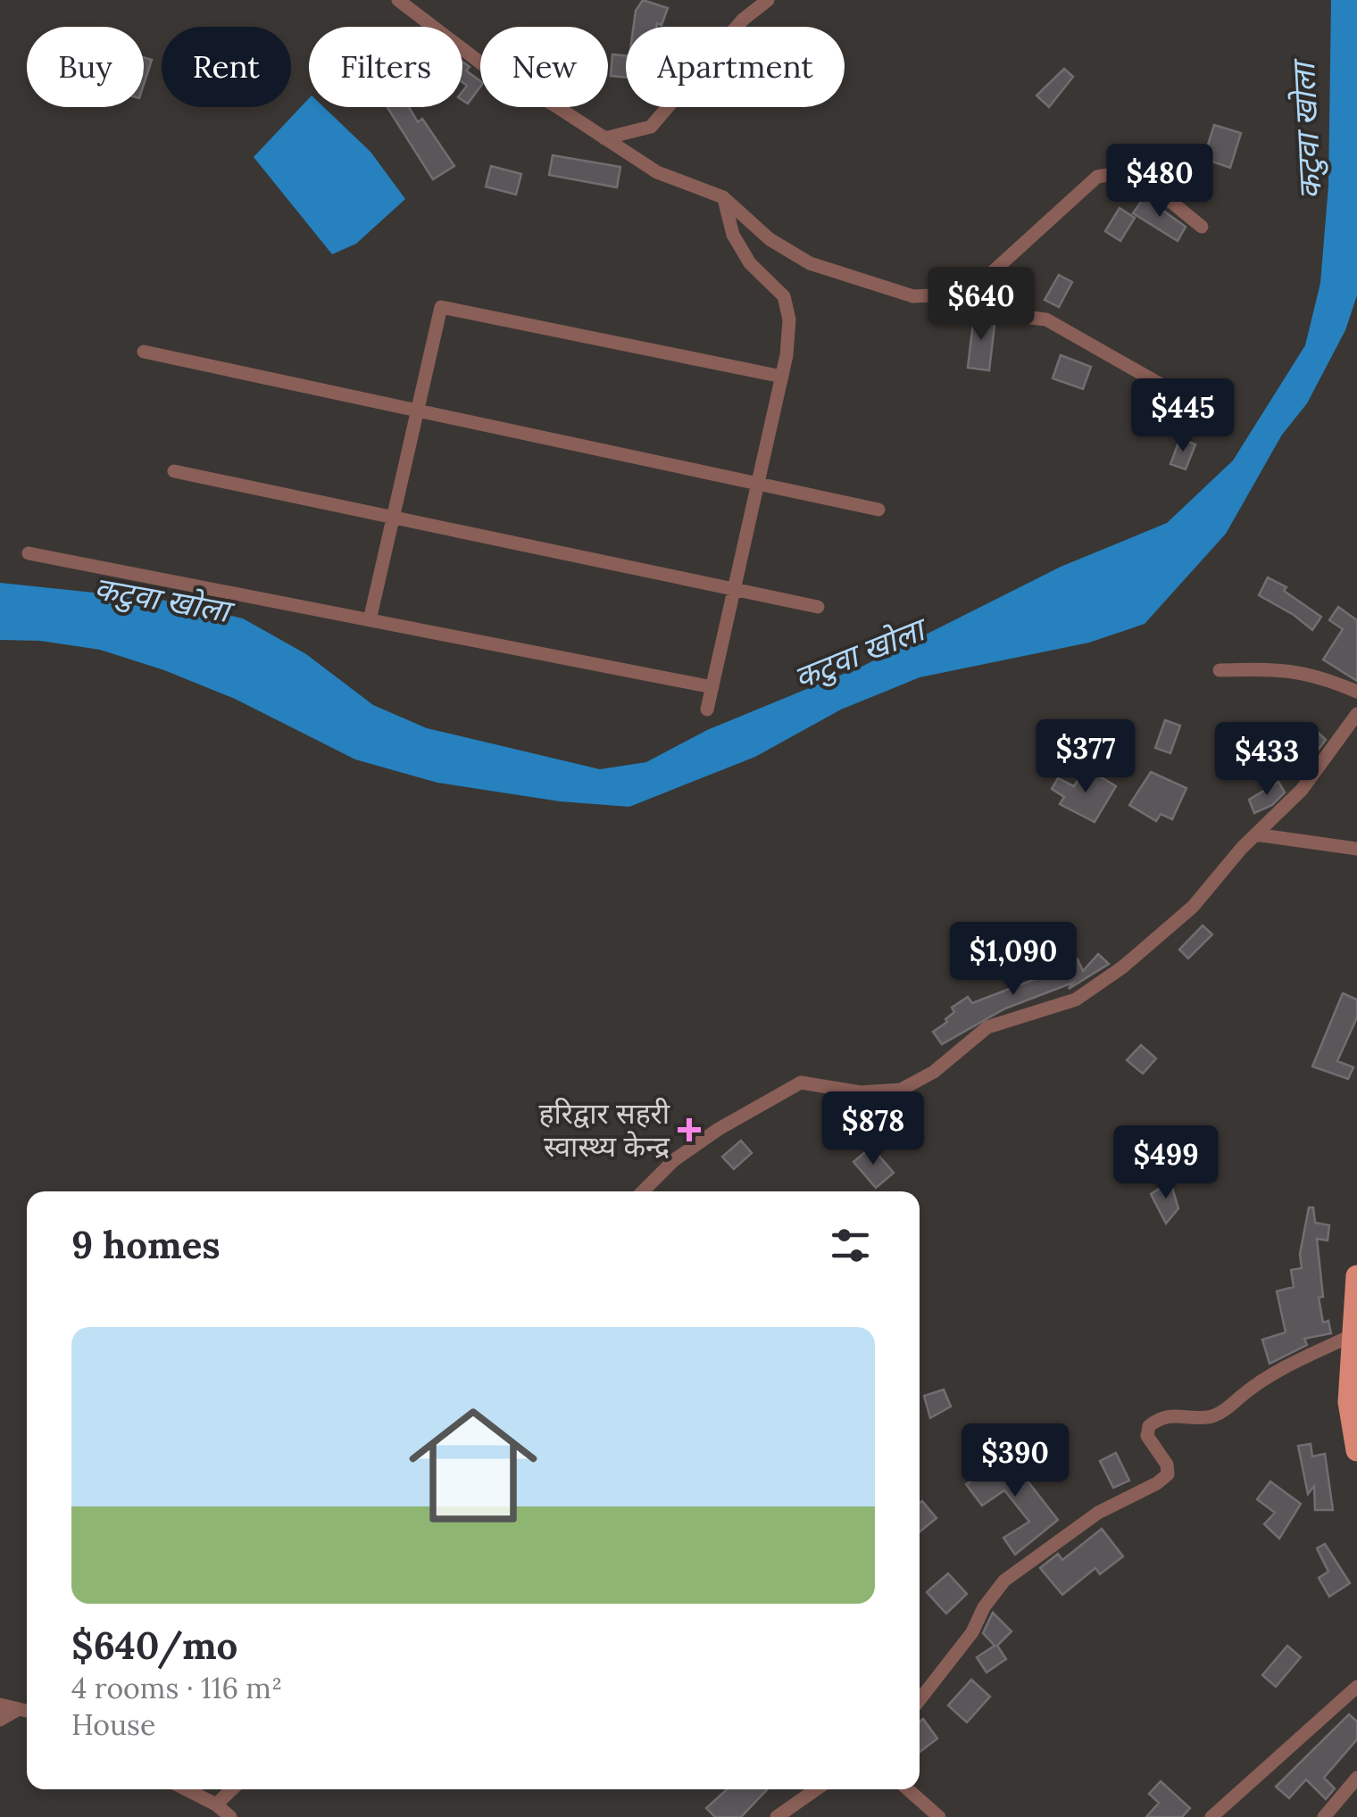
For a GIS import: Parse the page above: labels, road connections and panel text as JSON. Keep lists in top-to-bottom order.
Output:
{
  "water": ["कटुवा खोला"],
  "places": {
    "health": ["हरिद्वार सहरी स्वास्थ्य केन्द्र"]
  },
  "page": {
    "chip": [
      "Buy",
      "Rent",
      "Filters",
      "New",
      "Apartment"
    ],
    "price": [
      "$480",
      "$640",
      "$445",
      "$377",
      "$433",
      "$1,090",
      "$878",
      "$499",
      "$390"
    ],
    "heading": "9 homes",
    "list": [
      {
        "name": "$640/mo",
        "note": "4 rooms · 116 m² · House"
      }
    ]
  }
}
